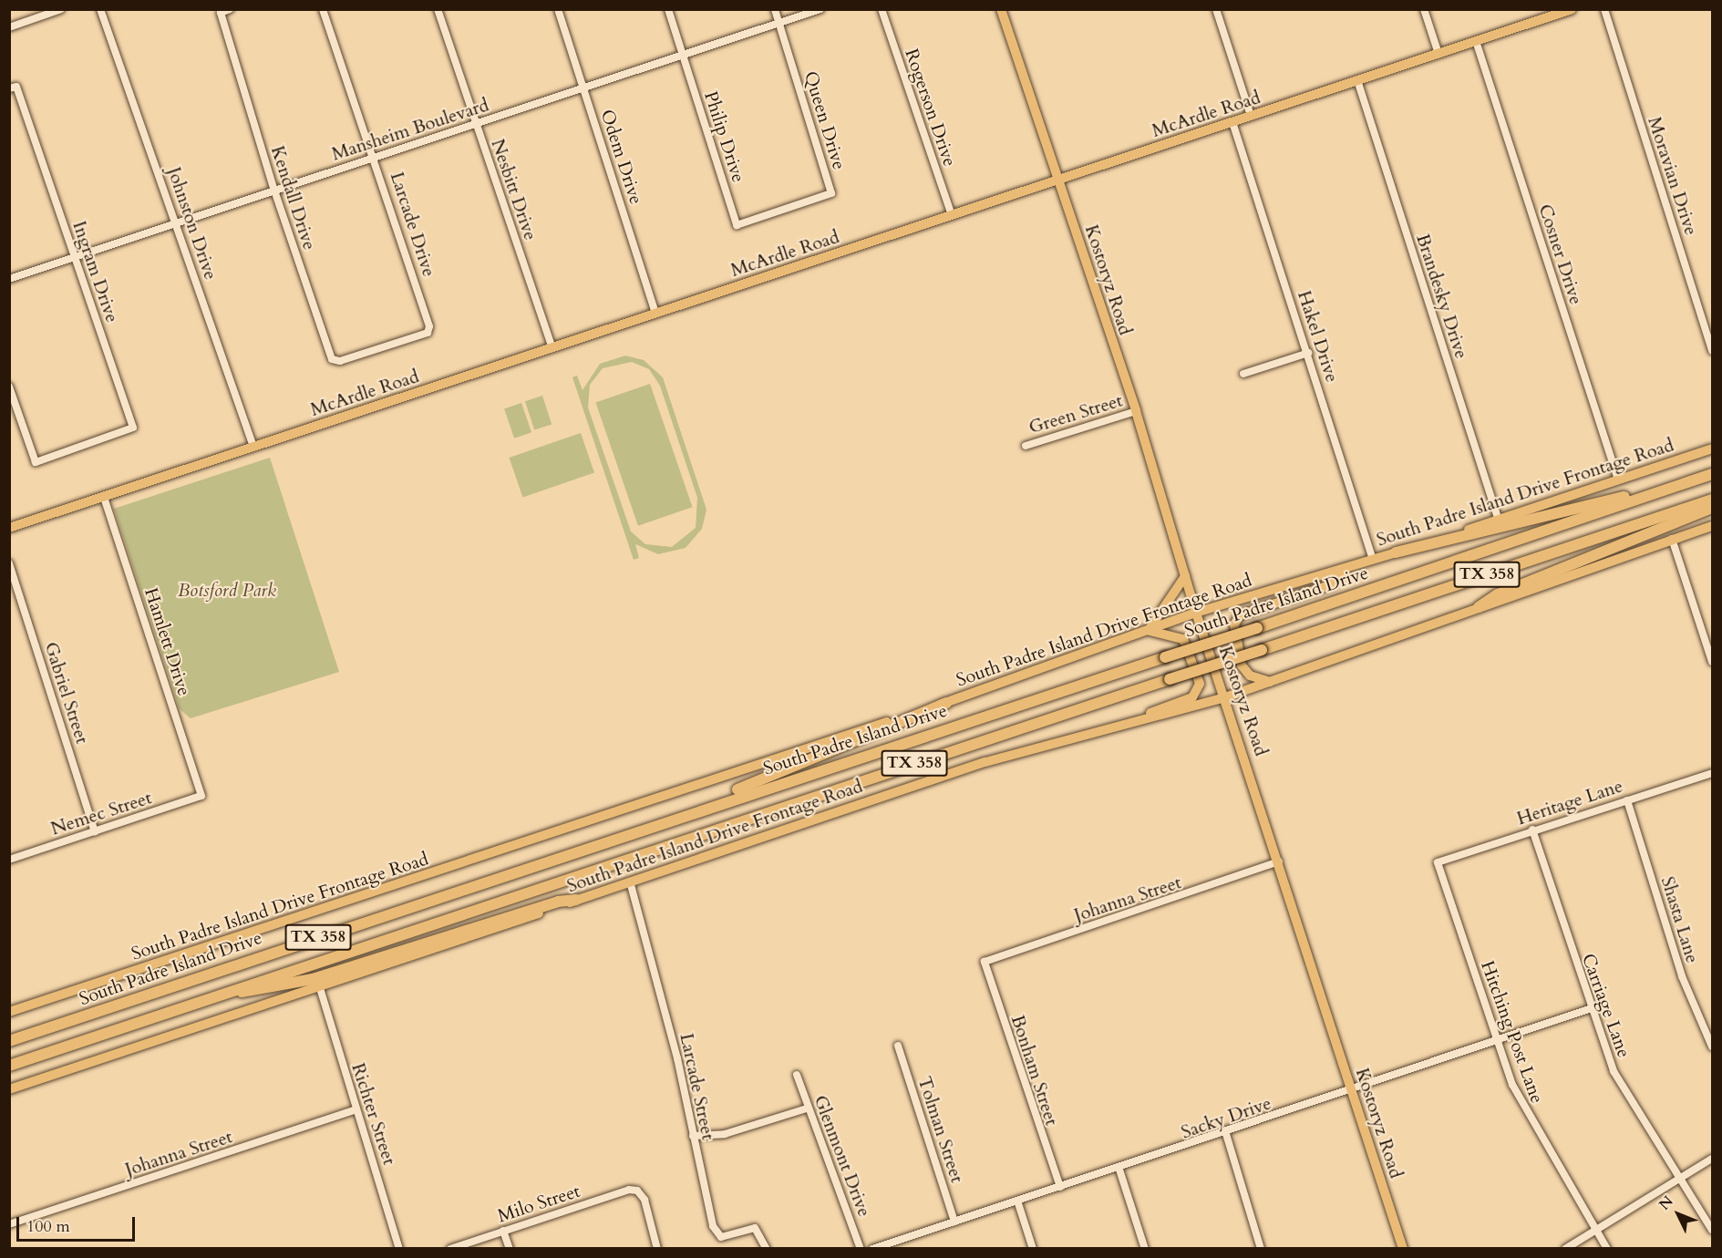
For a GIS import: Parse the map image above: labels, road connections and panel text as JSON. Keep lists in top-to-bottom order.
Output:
{
  "streets": {
    "highway": ["TX 358", "South Padre Island Drive"],
    "main road": ["McArdle Road", "Kostoryz Road", "South Padre Island Drive Frontage Road"],
    "street": [
      "Rogerson Drive",
      "Queen Drive",
      "Mansheim Boulevard",
      "Philip Drive",
      "Odem Drive",
      "Moravian Drive",
      "Nesbitt Drive",
      "Kendall Drive",
      "Johnston Drive",
      "Larcade Drive",
      "Cosner Drive",
      "Ingram Drive",
      "Brandesky Drive",
      "Hakel Drive",
      "Green Street",
      "Hamlett Drive",
      "Gabriel Street",
      "Heritage Lane",
      "Nemec Street",
      "Johanna Street",
      "Shasta Lane",
      "Carriage Lane",
      "Hitching Post Lane",
      "Bonham Street",
      "Larcade Street",
      "Richter Street",
      "Sacky Drive",
      "Tolman Street",
      "Glenmont Drive",
      "Milo Street"
    ]
  },
  "crossings": [
    ["Rogerson Drive", "McArdle Road"],
    ["McArdle Road", "Odem Drive"],
    ["McArdle Road", "Nesbitt Drive"],
    ["McArdle Road", "Johnston Drive"],
    ["McArdle Road", "Cosner Drive"],
    ["McArdle Road", "Kostoryz Road"],
    ["McArdle Road", "Brandesky Drive"],
    ["McArdle Road", "Hakel Drive"],
    ["McArdle Road", "Hamlett Drive"],
    ["Queen Drive", "Mansheim Boulevard"],
    ["Queen Drive", "Philip Drive"],
    ["Mansheim Boulevard", "Philip Drive"],
    ["Mansheim Boulevard", "Odem Drive"],
    ["Mansheim Boulevard", "Nesbitt Drive"],
    ["Mansheim Boulevard", "Kendall Drive"],
    ["Mansheim Boulevard", "Johnston Drive"],
    ["Mansheim Boulevard", "Larcade Drive"],
    ["Mansheim Boulevard", "Ingram Drive"],
    ["Kendall Drive", "Larcade Drive"],
    ["Cosner Drive", "South Padre Island Drive Frontage Road"],
    ["Kostoryz Road", "Green Street"],
    ["Kostoryz Road", "South Padre Island Drive Frontage Road"],
    ["Kostoryz Road", "Johanna Street"],
    ["Kostoryz Road", "Sacky Drive"],
    ["Brandesky Drive", "South Padre Island Drive Frontage Road"],
    ["Hakel Drive", "South Padre Island Drive Frontage Road"],
    ["South Padre Island Drive Frontage Road", "Larcade Street"],
    ["South Padre Island Drive Frontage Road", "Richter Street"],
    ["Hamlett Drive", "Nemec Street"],
    ["Gabriel Street", "Nemec Street"],
    ["Heritage Lane", "Shasta Lane"],
    ["Heritage Lane", "Carriage Lane"],
    ["Heritage Lane", "Hitching Post Lane"],
    ["Johanna Street", "Bonham Street"],
    ["Johanna Street", "Richter Street"],
    ["Carriage Lane", "Sacky Drive"],
    ["Hitching Post Lane", "Sacky Drive"],
    ["Bonham Street", "Sacky Drive"],
    ["Sacky Drive", "Tolman Street"]
  ],
  "parks": ["Botsford Park"],
  "scale_bar": "100 m",
  "north": "top left"
}
